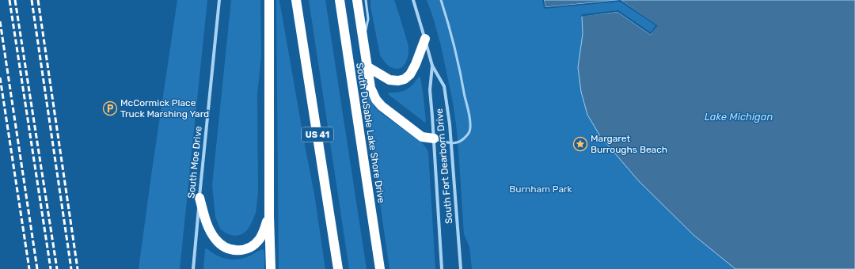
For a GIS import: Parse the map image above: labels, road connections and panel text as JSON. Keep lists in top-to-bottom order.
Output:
{
  "streets": {
    "highway": ["South DuSable Lake Shore Drive", "US 41"],
    "street": ["South Moe Drive", "South Fort Dearborn Drive"]
  },
  "water": ["Lake Michigan"],
  "parks": ["Burnham Park"],
  "places": {
    "parking": ["McCormick Place Truck Marshing Yard"],
    "place": ["Margaret Burroughs Beach"]
  }
}
